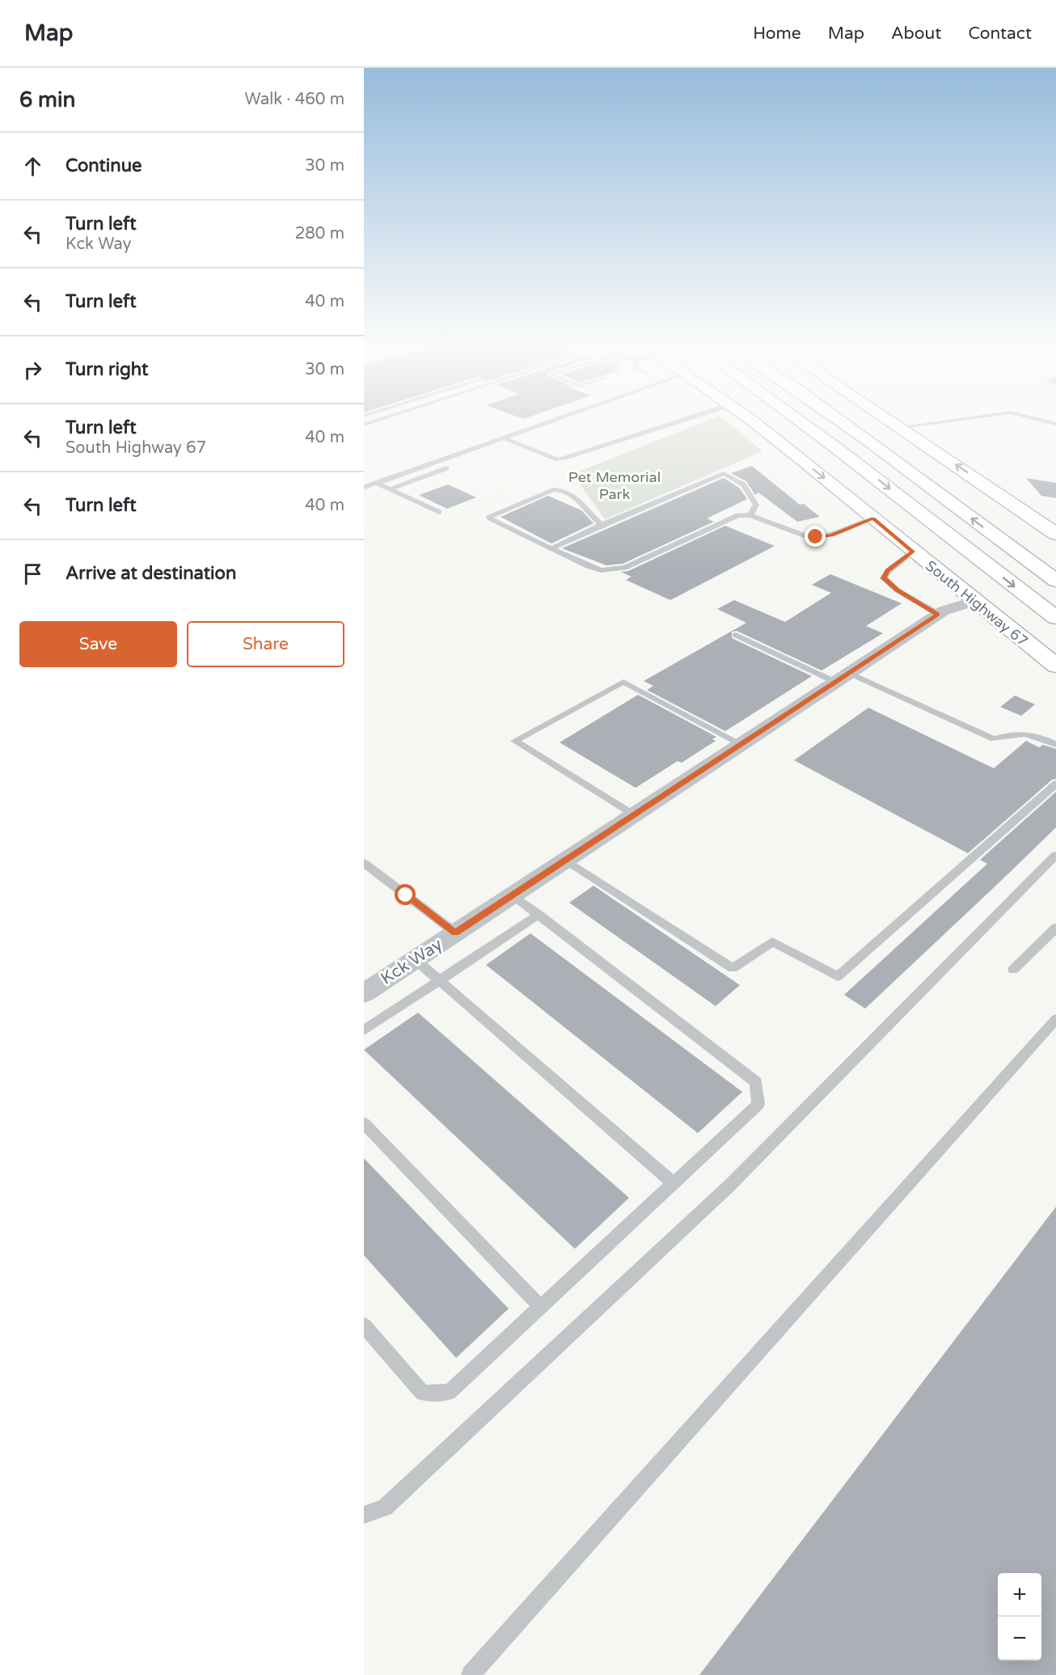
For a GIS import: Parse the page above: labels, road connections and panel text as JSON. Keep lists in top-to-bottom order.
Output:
{
  "streets": {
    "main road": ["South Highway 67"],
    "street": ["Kck Way"]
  },
  "crossings": [
    ["South Highway 67", "Kck Way"]
  ],
  "parks": ["Pet Memorial Park"],
  "page": {
    "header": "Map",
    "nav": [
      "Home",
      "Map",
      "About",
      "Contact"
    ],
    "heading": ["6 min", "Walk · 460 m"],
    "list": [
      ["Continue", "30 m"],
      ["Turn left", "Kck Way", "280 m"],
      ["Turn left", "40 m"],
      ["Turn right", "30 m"],
      ["Turn left", "South Highway 67", "40 m"],
      ["Turn left", "40 m"],
      "Arrive at destination"
    ],
    "buttons": ["Save", "Share"],
    "map_buttons": ["+", "−"]
  }
}
